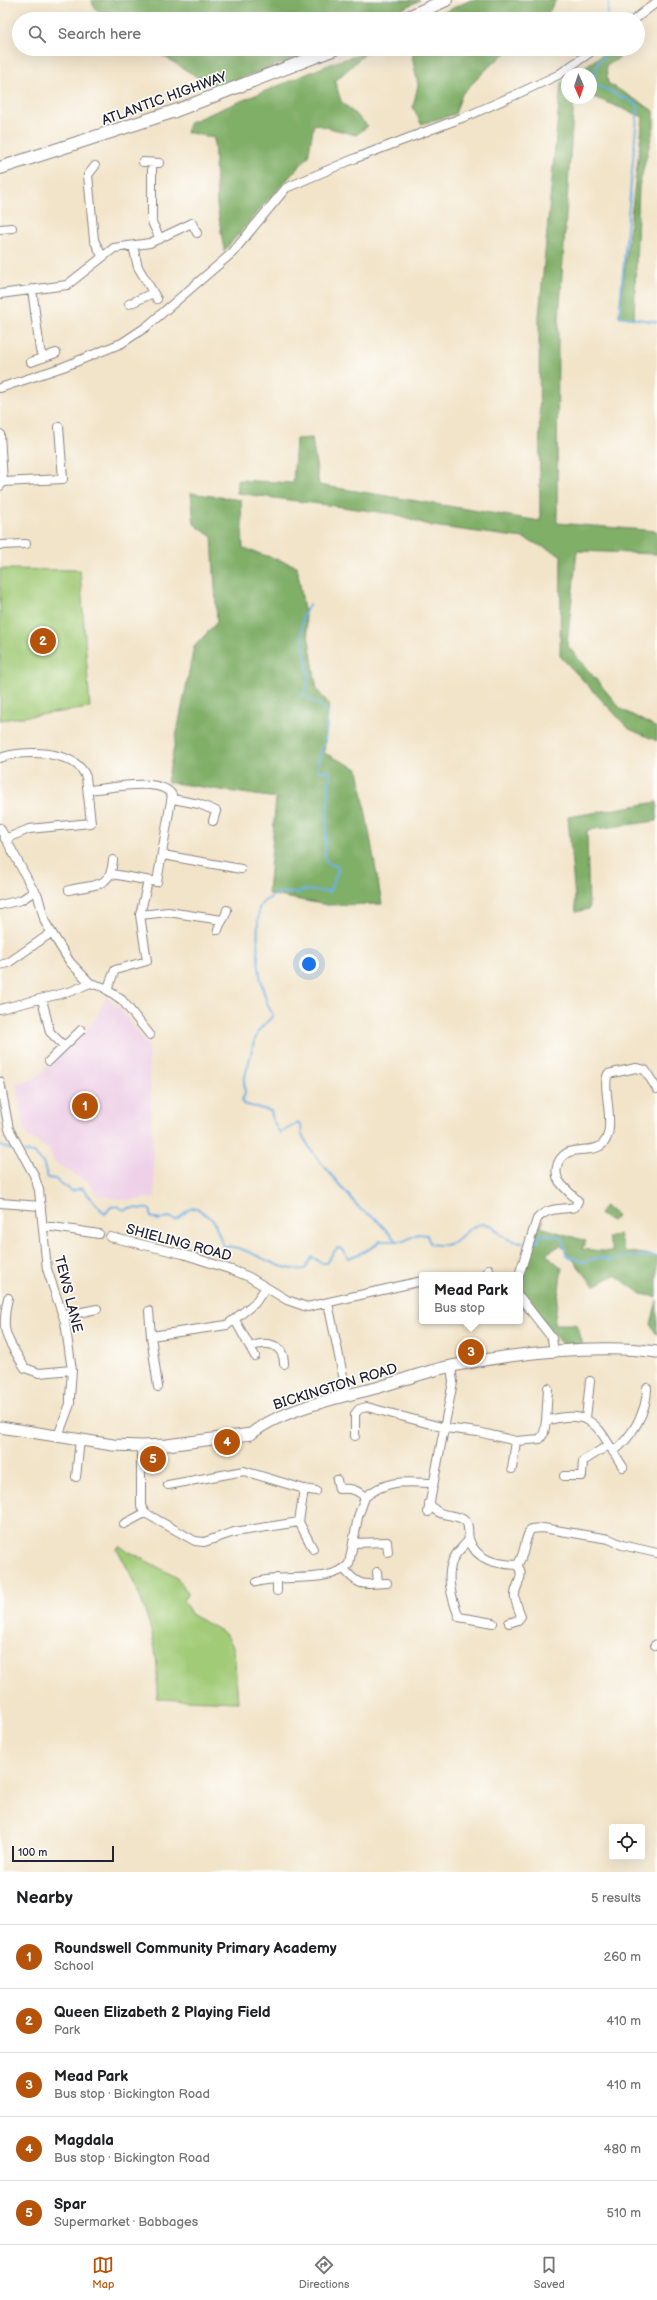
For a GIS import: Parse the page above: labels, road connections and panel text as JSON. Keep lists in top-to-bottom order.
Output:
{
  "streets": {
    "highway": ["ATLANTIC HIGHWAY"],
    "main road": ["BICKINGTON ROAD"],
    "street": ["SHIELING ROAD", "TEWS LANE"]
  },
  "crossings": [
    ["TEWS LANE", "BICKINGTON ROAD"]
  ],
  "scale_bar": "100 m",
  "north": "bottom",
  "page": {
    "search": "Search here",
    "pins": [
      "2",
      "1",
      "3",
      "4",
      "5"
    ],
    "popup": ["Mead Park", "Bus stop"],
    "scale": "100 m",
    "heading": ["Nearby", "5 results"],
    "list": [
      {
        "mark": "1",
        "name": "Roundswell Community Primary Academy",
        "note": "School",
        "value": "260 m"
      },
      {
        "mark": "2",
        "name": "Queen Elizabeth 2 Playing Field",
        "note": "Park",
        "value": "410 m"
      },
      {
        "mark": "3",
        "name": "Mead Park",
        "note": "Bus stop · Bickington Road",
        "value": "410 m"
      },
      {
        "mark": "4",
        "name": "Magdala",
        "note": "Bus stop · Bickington Road",
        "value": "480 m"
      },
      {
        "mark": "5",
        "name": "Spar",
        "note": "Supermarket · Babbages",
        "value": "510 m"
      }
    ],
    "nav": ["Map", "Directions", "Saved"]
  }
}
